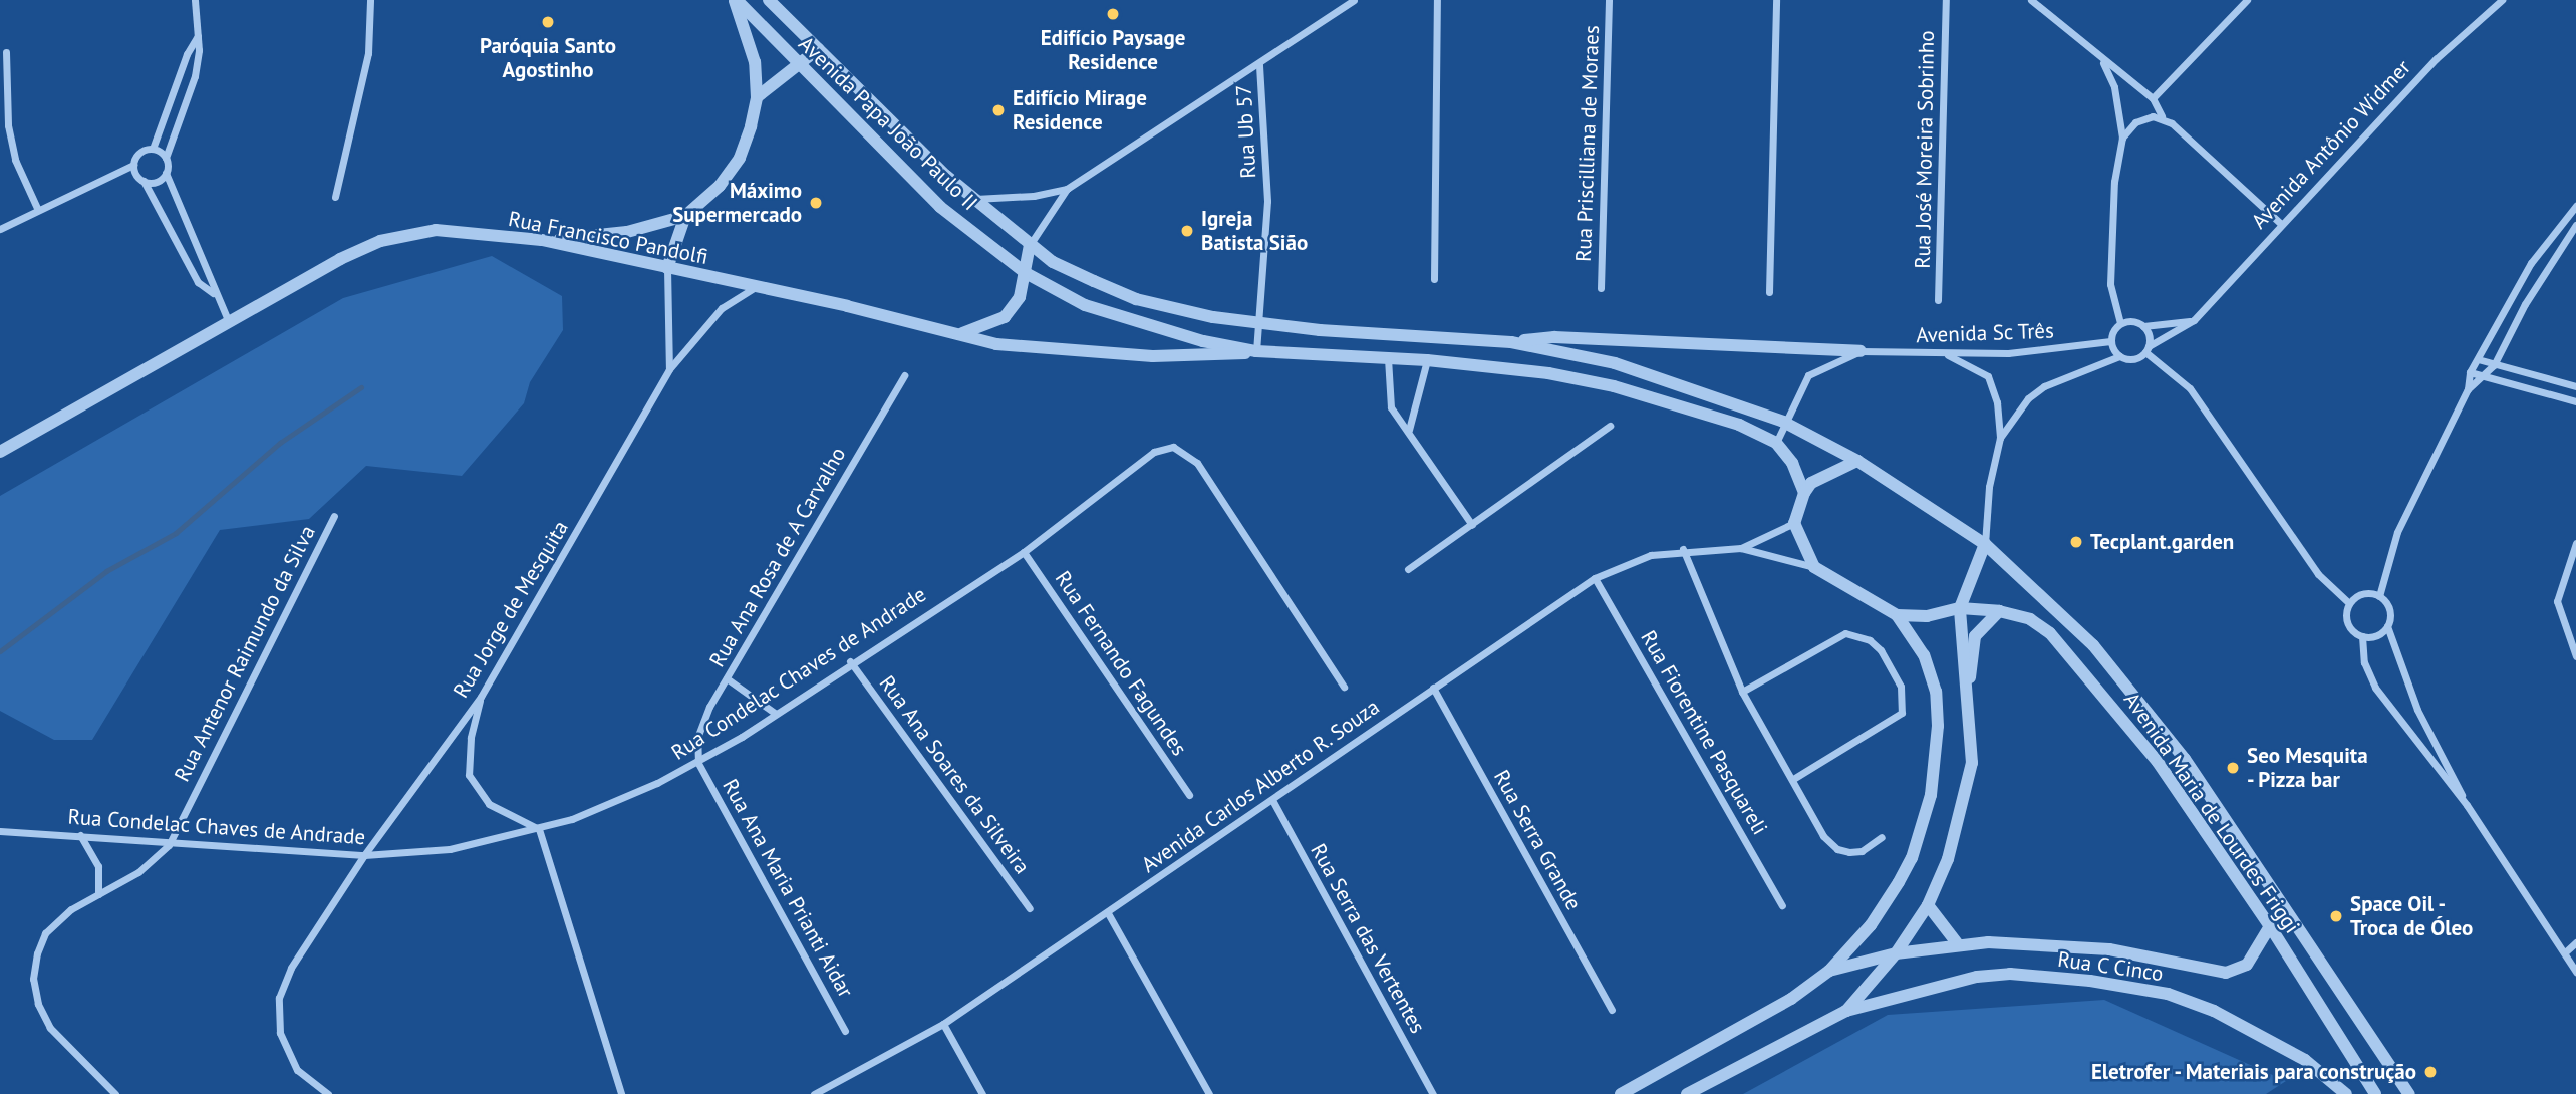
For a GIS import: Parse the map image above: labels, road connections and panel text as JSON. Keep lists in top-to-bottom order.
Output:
{
  "streets": {
    "street": [
      "Avenida Papa João Paulo II",
      "Rua Ub 57",
      "Rua Priscilliana de Moraes",
      "Avenida Antônio Widmer",
      "Rua José Moreira Sobrinho",
      "Rua Francisco Pandolfi",
      "Avenida Sc Três",
      "Rua Ana Rosa de A Carvalho",
      "Rua Jorge de Mesquita",
      "Rua Antenor Raimundo da Silva",
      "Rua Fernando Fagundes",
      "Rua Condelac Chaves de Andrade",
      "Rua Fiorentine Pasquareli",
      "Rua Ana Soares da Silveira",
      "Avenida Carlos Alberto R. Souza",
      "Avenida Maria de Lourdes Friggi",
      "Rua Serra Grande",
      "Rua Ana Maria Prianti Aidar",
      "Rua Serra das Vertentes",
      "Rua C Cinco"
    ]
  },
  "crossings": [
    ["Avenida Papa João Paulo II", "Rua Ub 57"],
    ["Avenida Papa João Paulo II", "Rua Francisco Pandolfi"],
    ["Avenida Papa João Paulo II", "Avenida Maria de Lourdes Friggi"],
    ["Rua Ub 57", "Rua Francisco Pandolfi"],
    ["Rua Ub 57", "Avenida Maria de Lourdes Friggi"],
    ["Avenida Antônio Widmer", "Avenida Sc Três"],
    ["Rua Francisco Pandolfi", "Rua Jorge de Mesquita"],
    ["Rua Ana Rosa de A Carvalho", "Rua Condelac Chaves de Andrade"],
    ["Rua Ana Rosa de A Carvalho", "Rua Ana Maria Prianti Aidar"],
    ["Rua Jorge de Mesquita", "Rua Condelac Chaves de Andrade"],
    ["Rua Antenor Raimundo da Silva", "Rua Condelac Chaves de Andrade"],
    ["Rua Fernando Fagundes", "Rua Condelac Chaves de Andrade"],
    ["Rua Condelac Chaves de Andrade", "Rua Ana Soares da Silveira"],
    ["Rua Condelac Chaves de Andrade", "Rua Ana Maria Prianti Aidar"],
    ["Rua Fiorentine Pasquareli", "Avenida Carlos Alberto R. Souza"],
    ["Avenida Carlos Alberto R. Souza", "Rua Serra Grande"],
    ["Avenida Carlos Alberto R. Souza", "Rua Serra das Vertentes"],
    ["Avenida Maria de Lourdes Friggi", "Rua C Cinco"]
  ],
  "places": [
    "Edifício Paysage Residence",
    "Paróquia Santo Agostinho",
    "Edifício Mirage Residence",
    "Máximo Supermercado",
    "Igreja Batista Sião",
    "Tecplant.garden",
    "Seo Mesquita - Pizza bar",
    "Space Oil - Troca de Óleo",
    "Eletrofer - Materiais para construção"
  ]
}
